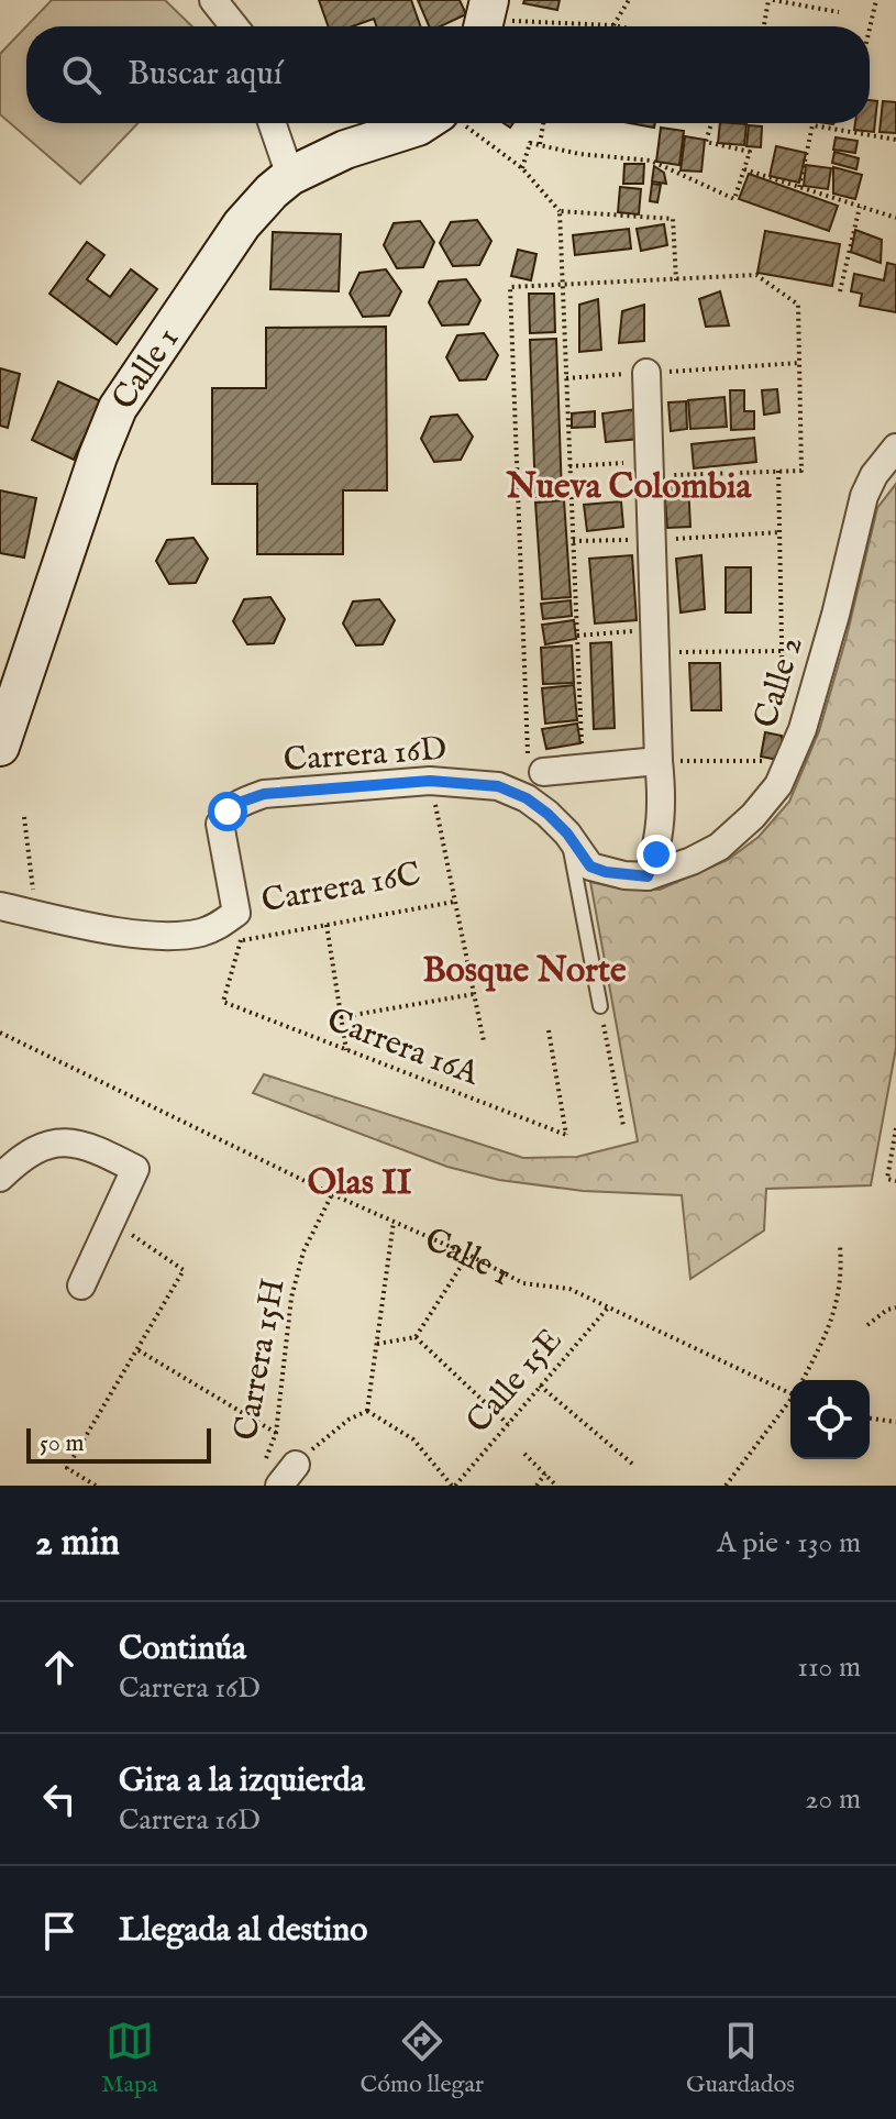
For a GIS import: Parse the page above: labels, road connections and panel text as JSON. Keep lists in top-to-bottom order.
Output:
{
  "streets": {
    "street": [
      "Calle 1",
      "Calle 2",
      "Carrera 16D",
      "Carrera 16C"
    ],
    "path": ["Carrera 16A", "Carrera 15H", "Calle 15E"]
  },
  "crossings": [
    ["Calle 1", "Carrera 15H"],
    ["Calle 1", "Calle 15E"],
    ["Calle 2", "Carrera 16D"],
    ["Carrera 16D", "Carrera 16C"],
    ["Carrera 16C", "Carrera 16A"]
  ],
  "districts": ["Nueva Colombia", "Bosque Norte", "Olas II"],
  "scale_bar": "50 m",
  "page": {
    "search": "Buscar aquí",
    "scale": "50 m",
    "heading": ["2 min", "A pie · 130 m"],
    "list": [
      ["Continúa", "Carrera 16D", "110 m"],
      ["Gira a la izquierda", "Carrera 16D", "20 m"],
      "Llegada al destino"
    ],
    "nav": ["Mapa", "Cómo llegar", "Guardados"]
  }
}
